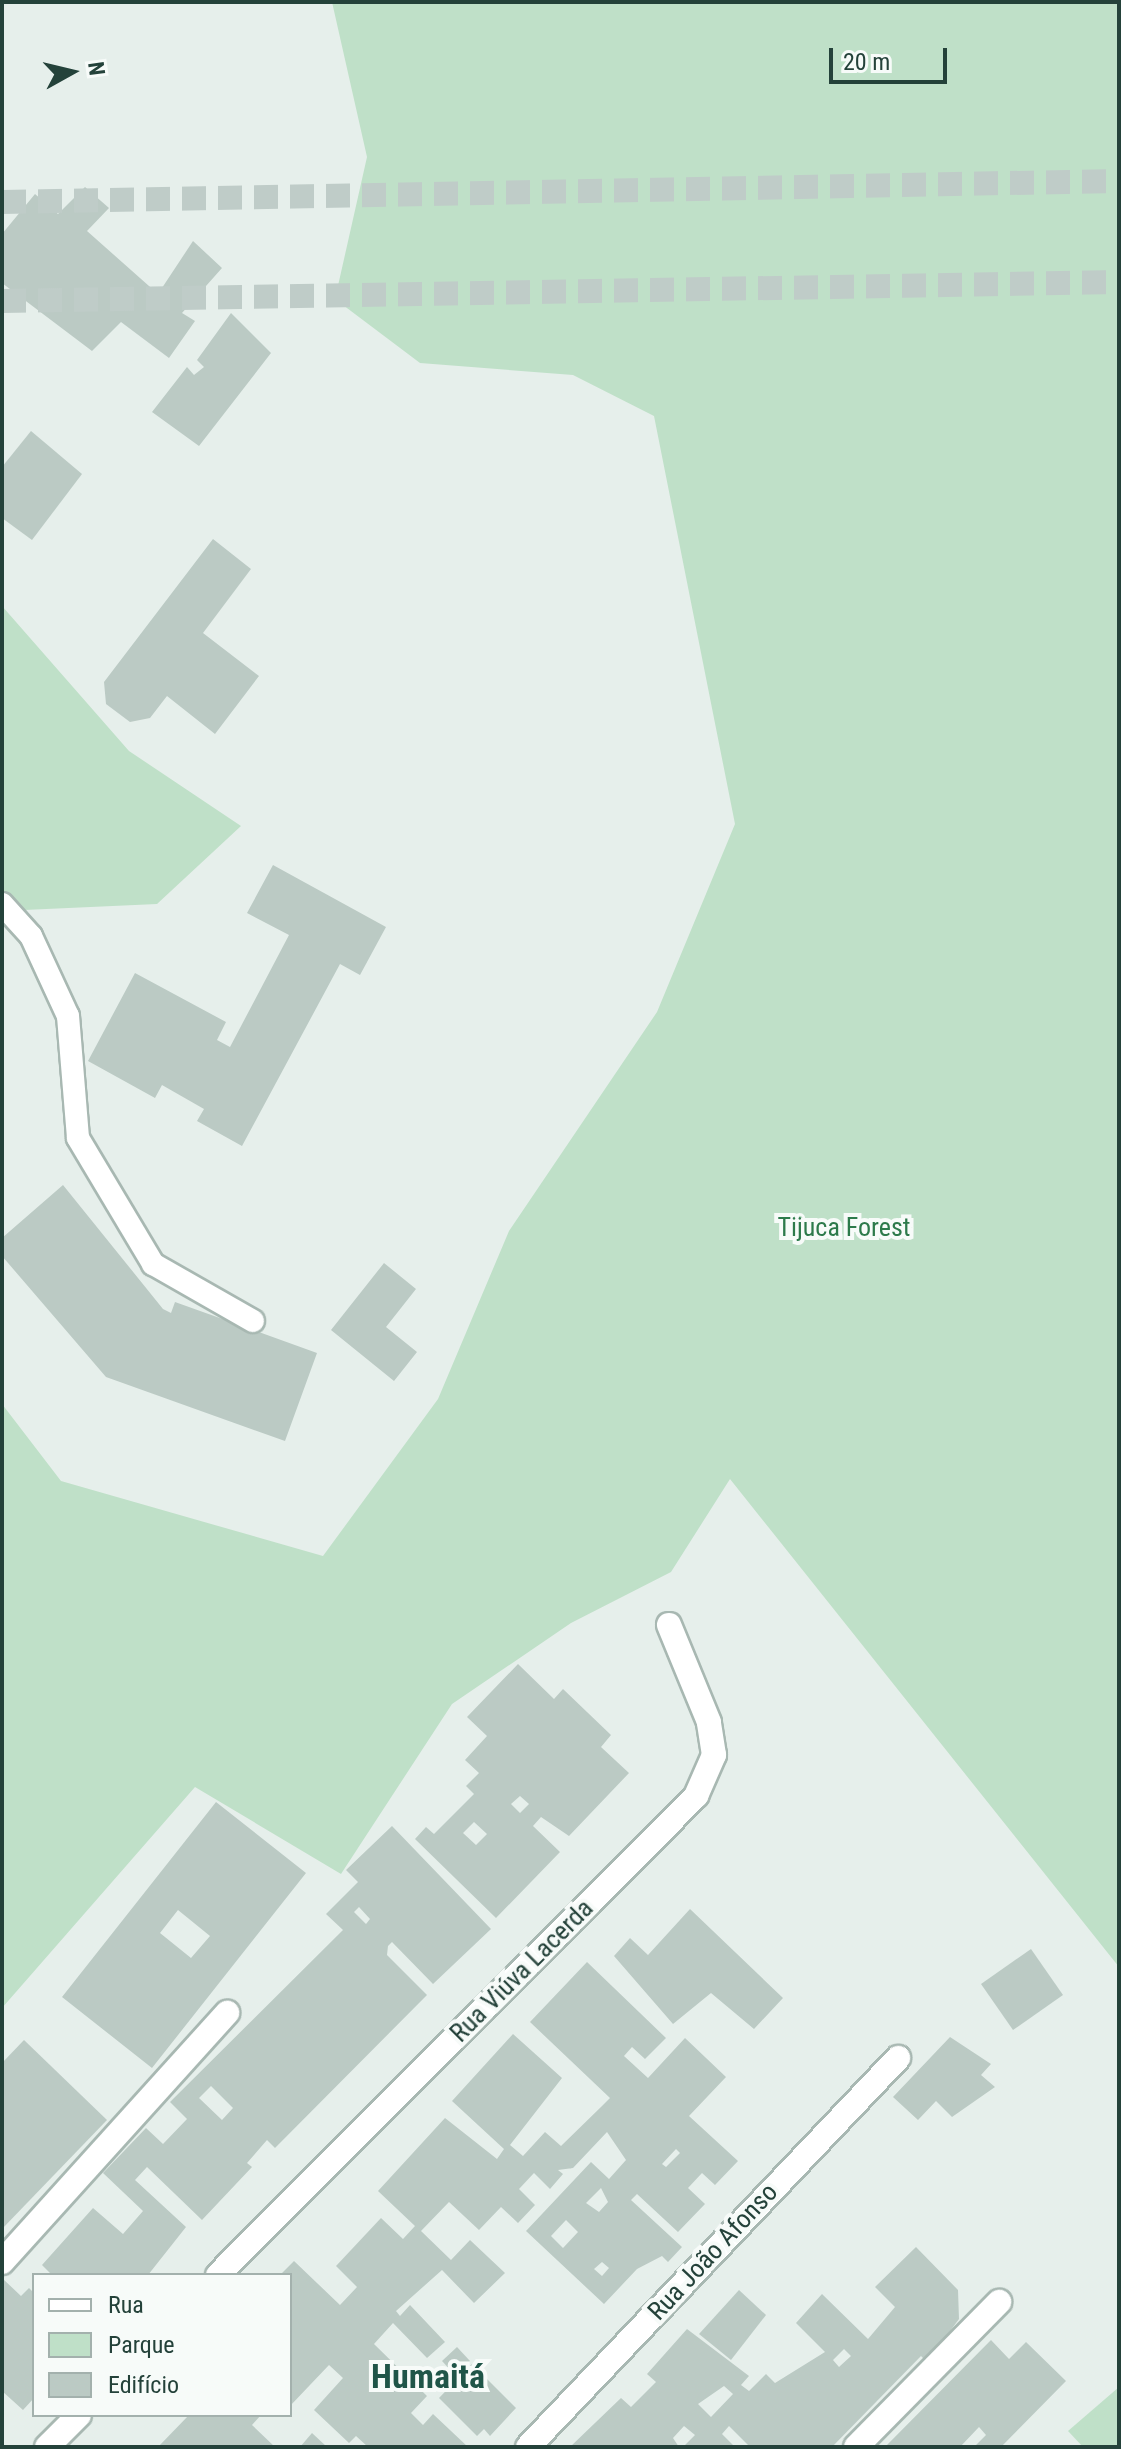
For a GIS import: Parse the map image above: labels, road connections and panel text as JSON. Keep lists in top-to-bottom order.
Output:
{
  "streets": {
    "street": ["Rua Viúva Lacerda", "Rua João Afonso"]
  },
  "districts": ["Humaitá"],
  "parks": ["Tijuca Forest"],
  "legend": ["Rua", "Parque", "Edifício"],
  "scale_bar": "20 m",
  "north": "right"
}
